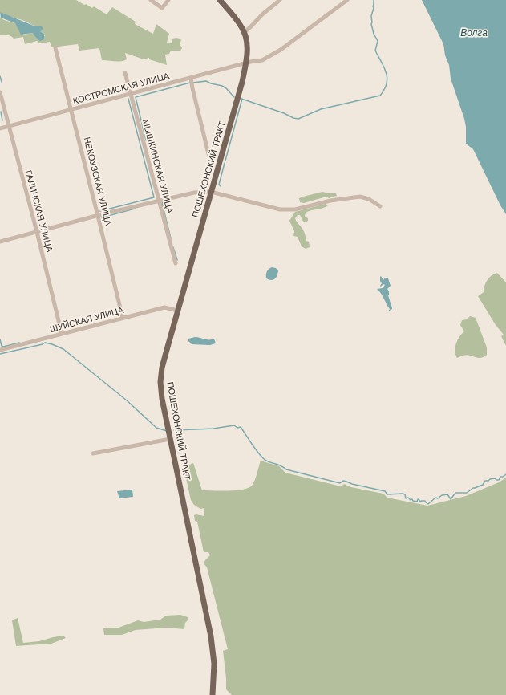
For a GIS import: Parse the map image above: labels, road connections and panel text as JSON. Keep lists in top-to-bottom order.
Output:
{
  "streets": {
    "main road": ["ПОШЕХОНСКИЙ ТРАКТ"],
    "street": [
      "КОСТРОМСКАЯ УЛИЦА",
      "МЫШКИНСКАЯ УЛИЦА",
      "НЕКОУЗСКАЯ УЛИЦА",
      "ГАЛИЧСКАЯ УЛИЦА",
      "ШУЙСКАЯ УЛИЦА"
    ]
  },
  "crossings": [
    ["КОСТРОМСКАЯ УЛИЦА", "МЫШКИНСКАЯ УЛИЦА"],
    ["КОСТРОМСКАЯ УЛИЦА", "ПОШЕХОНСКИЙ ТРАКТ"],
    ["КОСТРОМСКАЯ УЛИЦА", "НЕКОУЗСКАЯ УЛИЦА"],
    ["КОСТРОМСКАЯ УЛИЦА", "ГАЛИЧСКАЯ УЛИЦА"],
    ["ПОШЕХОНСКИЙ ТРАКТ", "ШУЙСКАЯ УЛИЦА"],
    ["НЕКОУЗСКАЯ УЛИЦА", "ШУЙСКАЯ УЛИЦА"],
    ["ГАЛИЧСКАЯ УЛИЦА", "ШУЙСКАЯ УЛИЦА"]
  ],
  "water": ["Волга"]
}
